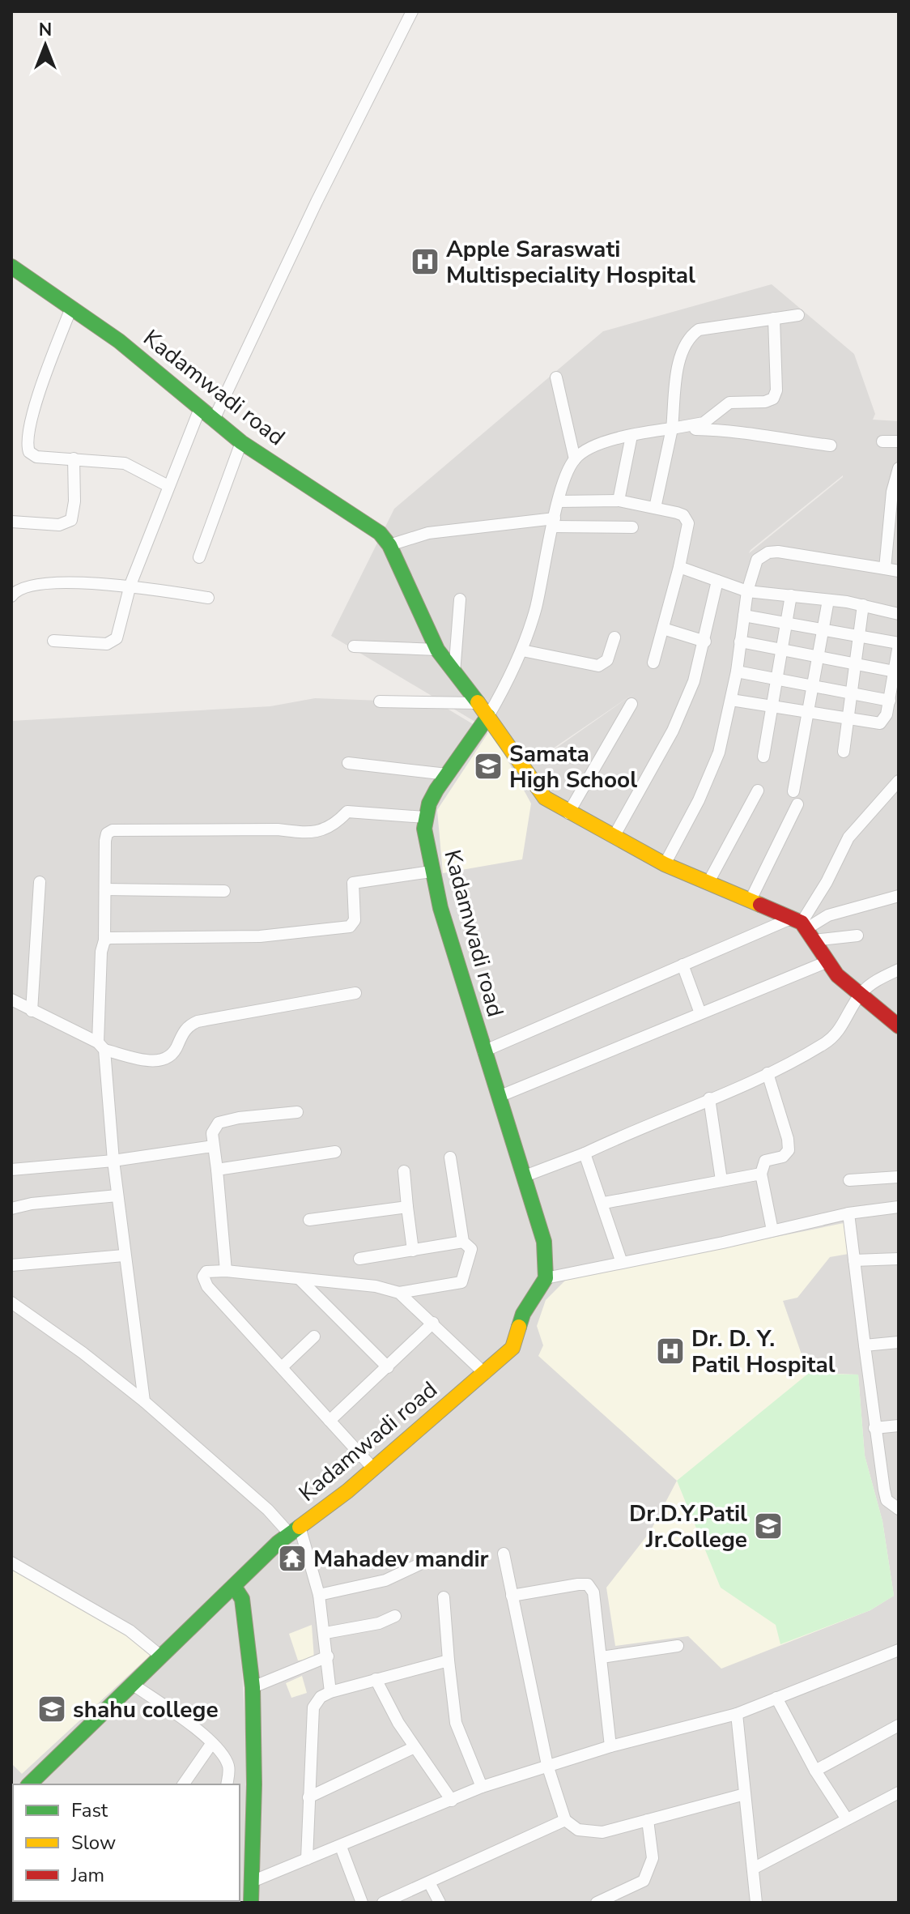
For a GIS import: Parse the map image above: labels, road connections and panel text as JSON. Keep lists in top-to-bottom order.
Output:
{
  "streets": {
    "street": ["Kadamwadi road"]
  },
  "places": {
    "hospital": ["Apple Saraswati Multispeciality Hospital", "Dr. D. Y. Patil Hospital"],
    "school or university": ["Samata High School", "Dr.D.Y.Patil Jr.College", "shahu college"],
    "temple": ["Mahadev mandir"]
  },
  "legend": ["Fast", "Slow", "Jam"],
  "north": "top"
}
